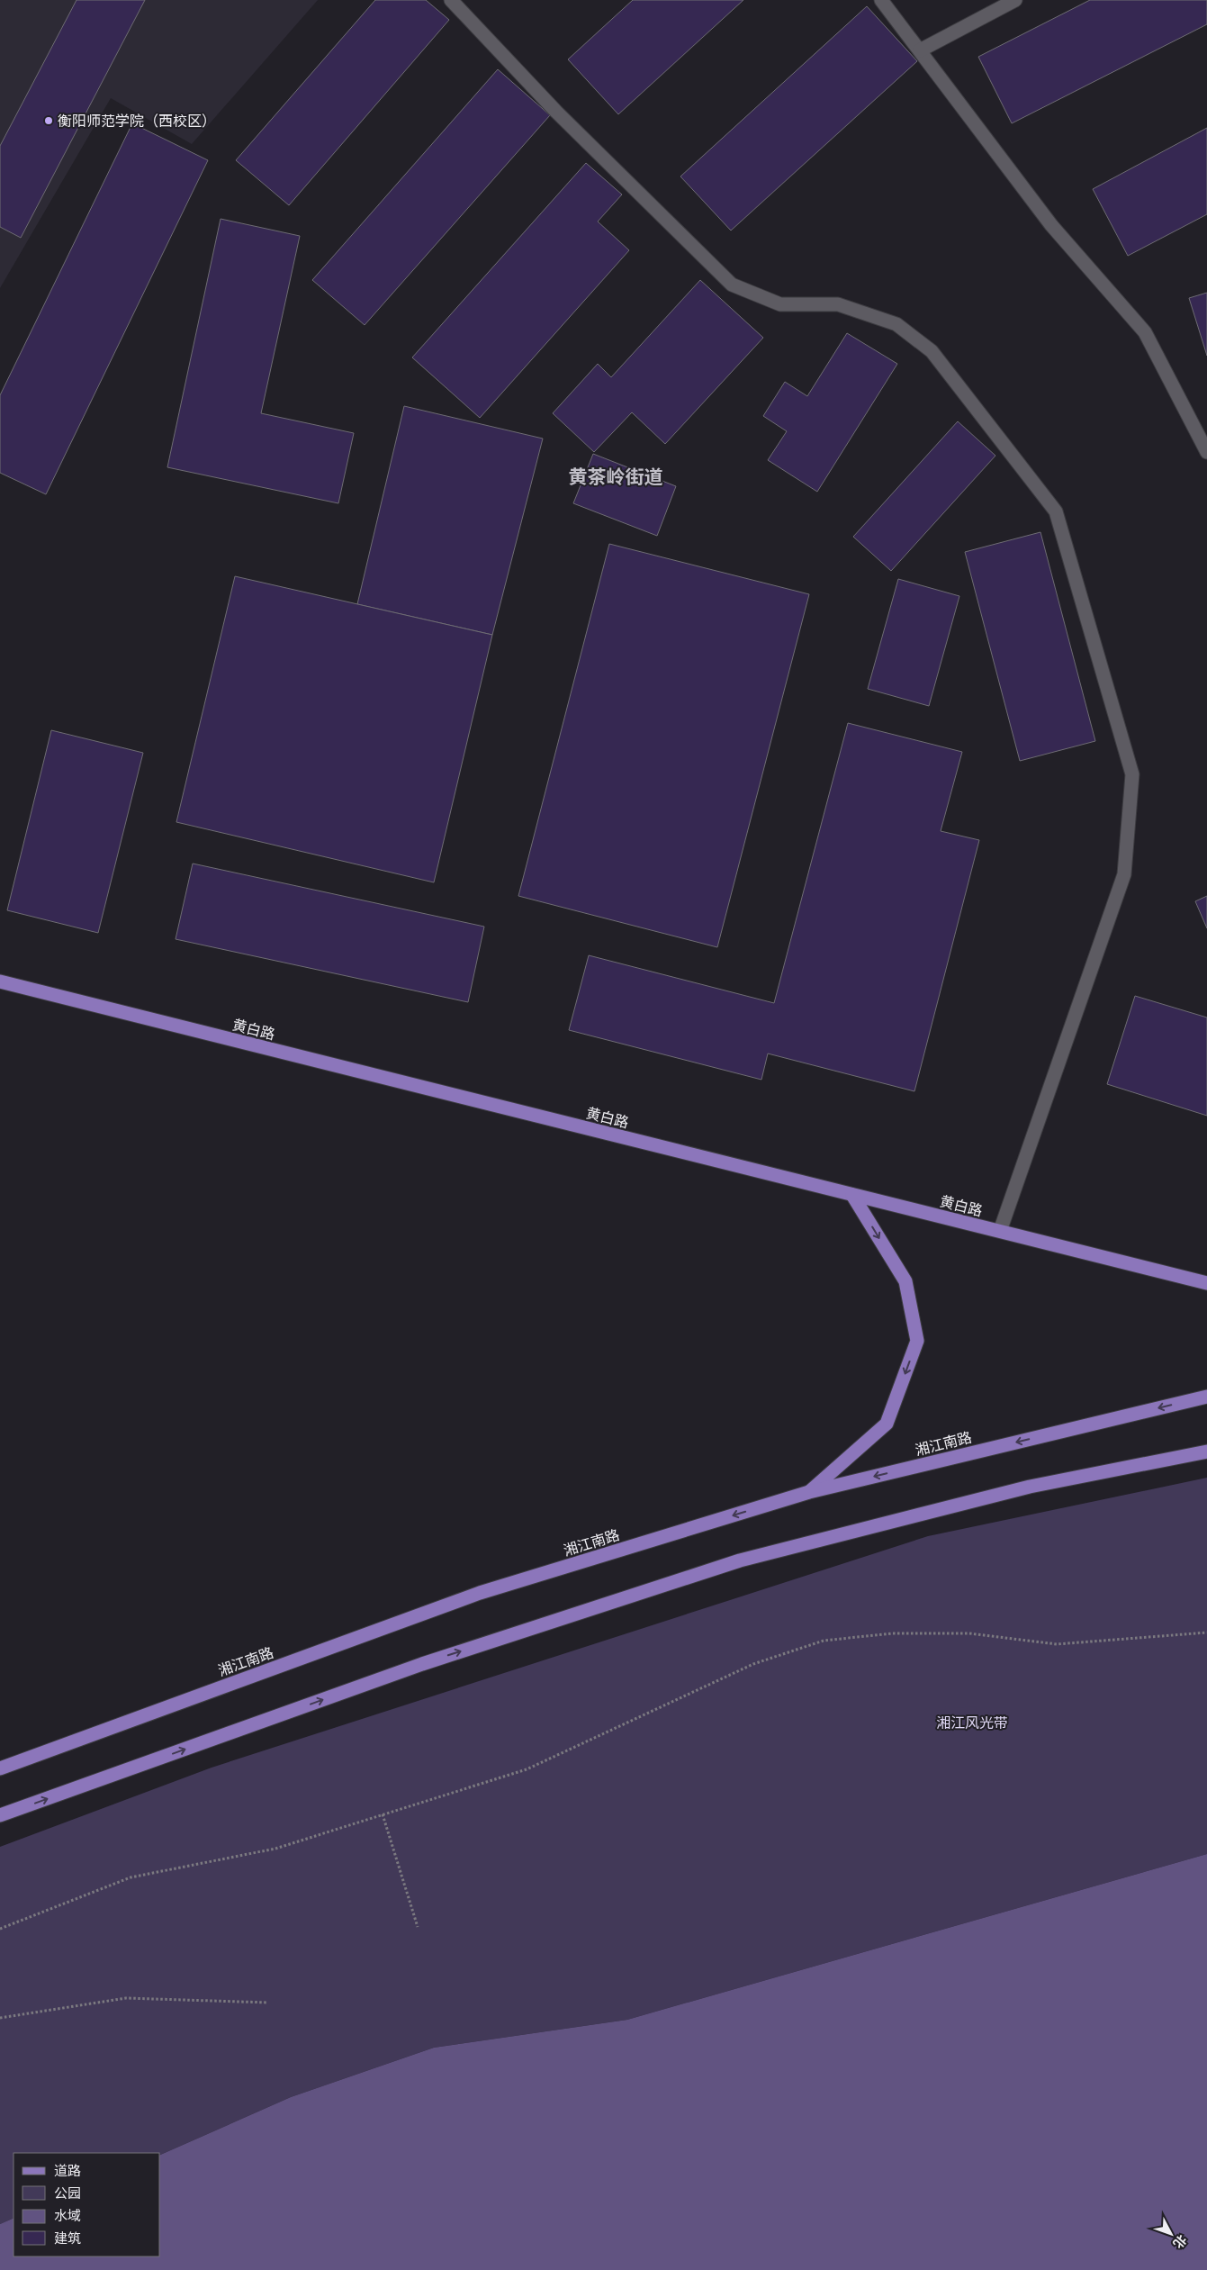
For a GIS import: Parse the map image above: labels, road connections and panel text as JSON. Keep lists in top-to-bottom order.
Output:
{
  "streets": {
    "main road": ["黄白路", "湘江南路"]
  },
  "districts": ["黄茶岭街道"],
  "parks": ["湘江风光带"],
  "places": ["衡阳师范学院（西校区）"],
  "legend": [
    "道路",
    "公园",
    "水域",
    "建筑"
  ],
  "north": "bottom right"
}
